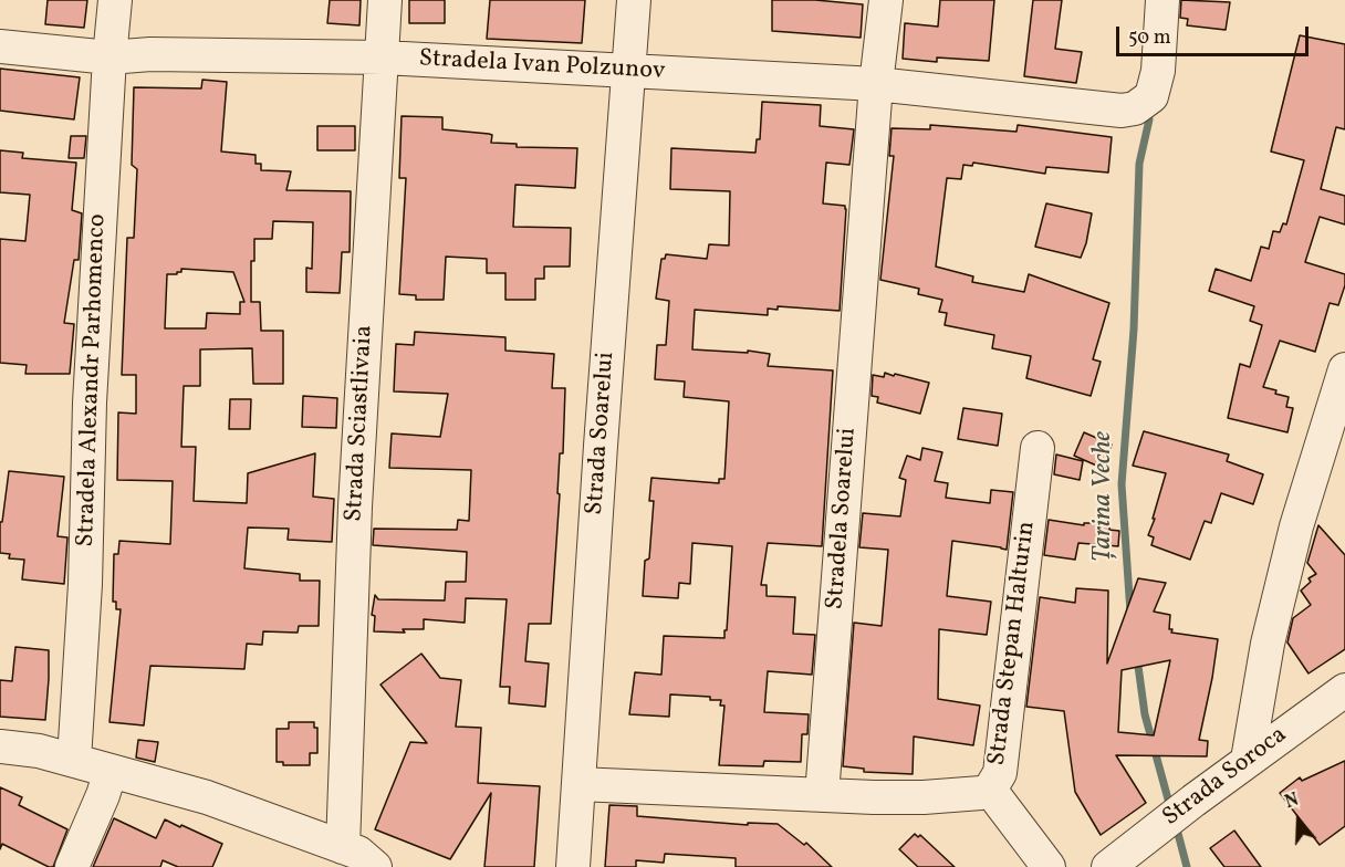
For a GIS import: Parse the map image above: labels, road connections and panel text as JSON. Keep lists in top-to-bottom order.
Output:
{
  "streets": {
    "street": [
      "Stradela Ivan Polzunov",
      "Stradela Alexandr Parhomenco",
      "Strada Sciastlivaia",
      "Strada Soarelui",
      "Stradela Soarelui",
      "Strada Stepan Halturin",
      "Strada Soroca"
    ]
  },
  "crossings": [
    ["Stradela Ivan Polzunov", "Stradela Alexandr Parhomenco"],
    ["Stradela Ivan Polzunov", "Strada Sciastlivaia"],
    ["Stradela Ivan Polzunov", "Strada Soarelui"],
    ["Stradela Ivan Polzunov", "Stradela Soarelui"],
    ["Stradela Soarelui", "Strada Stepan Halturin"]
  ],
  "water": ["Țarina Veche"],
  "scale_bar": "50 m",
  "north": "top"
}
